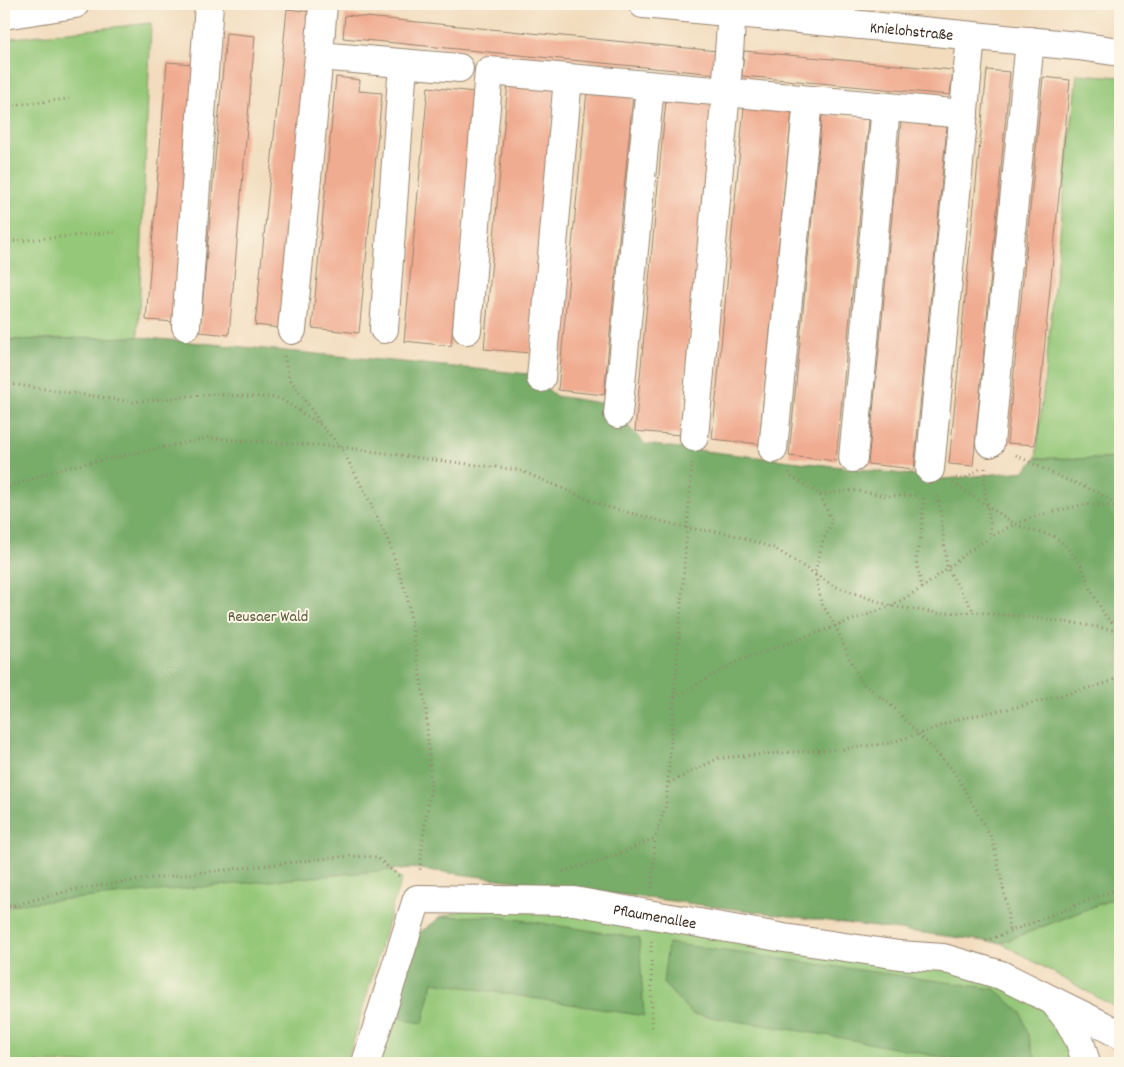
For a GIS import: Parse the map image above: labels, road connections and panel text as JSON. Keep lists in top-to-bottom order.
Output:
{
  "streets": {
    "street": ["Knielohstraße", "Pflaumenallee"]
  },
  "parks": ["Reusaer Wald"]
}
